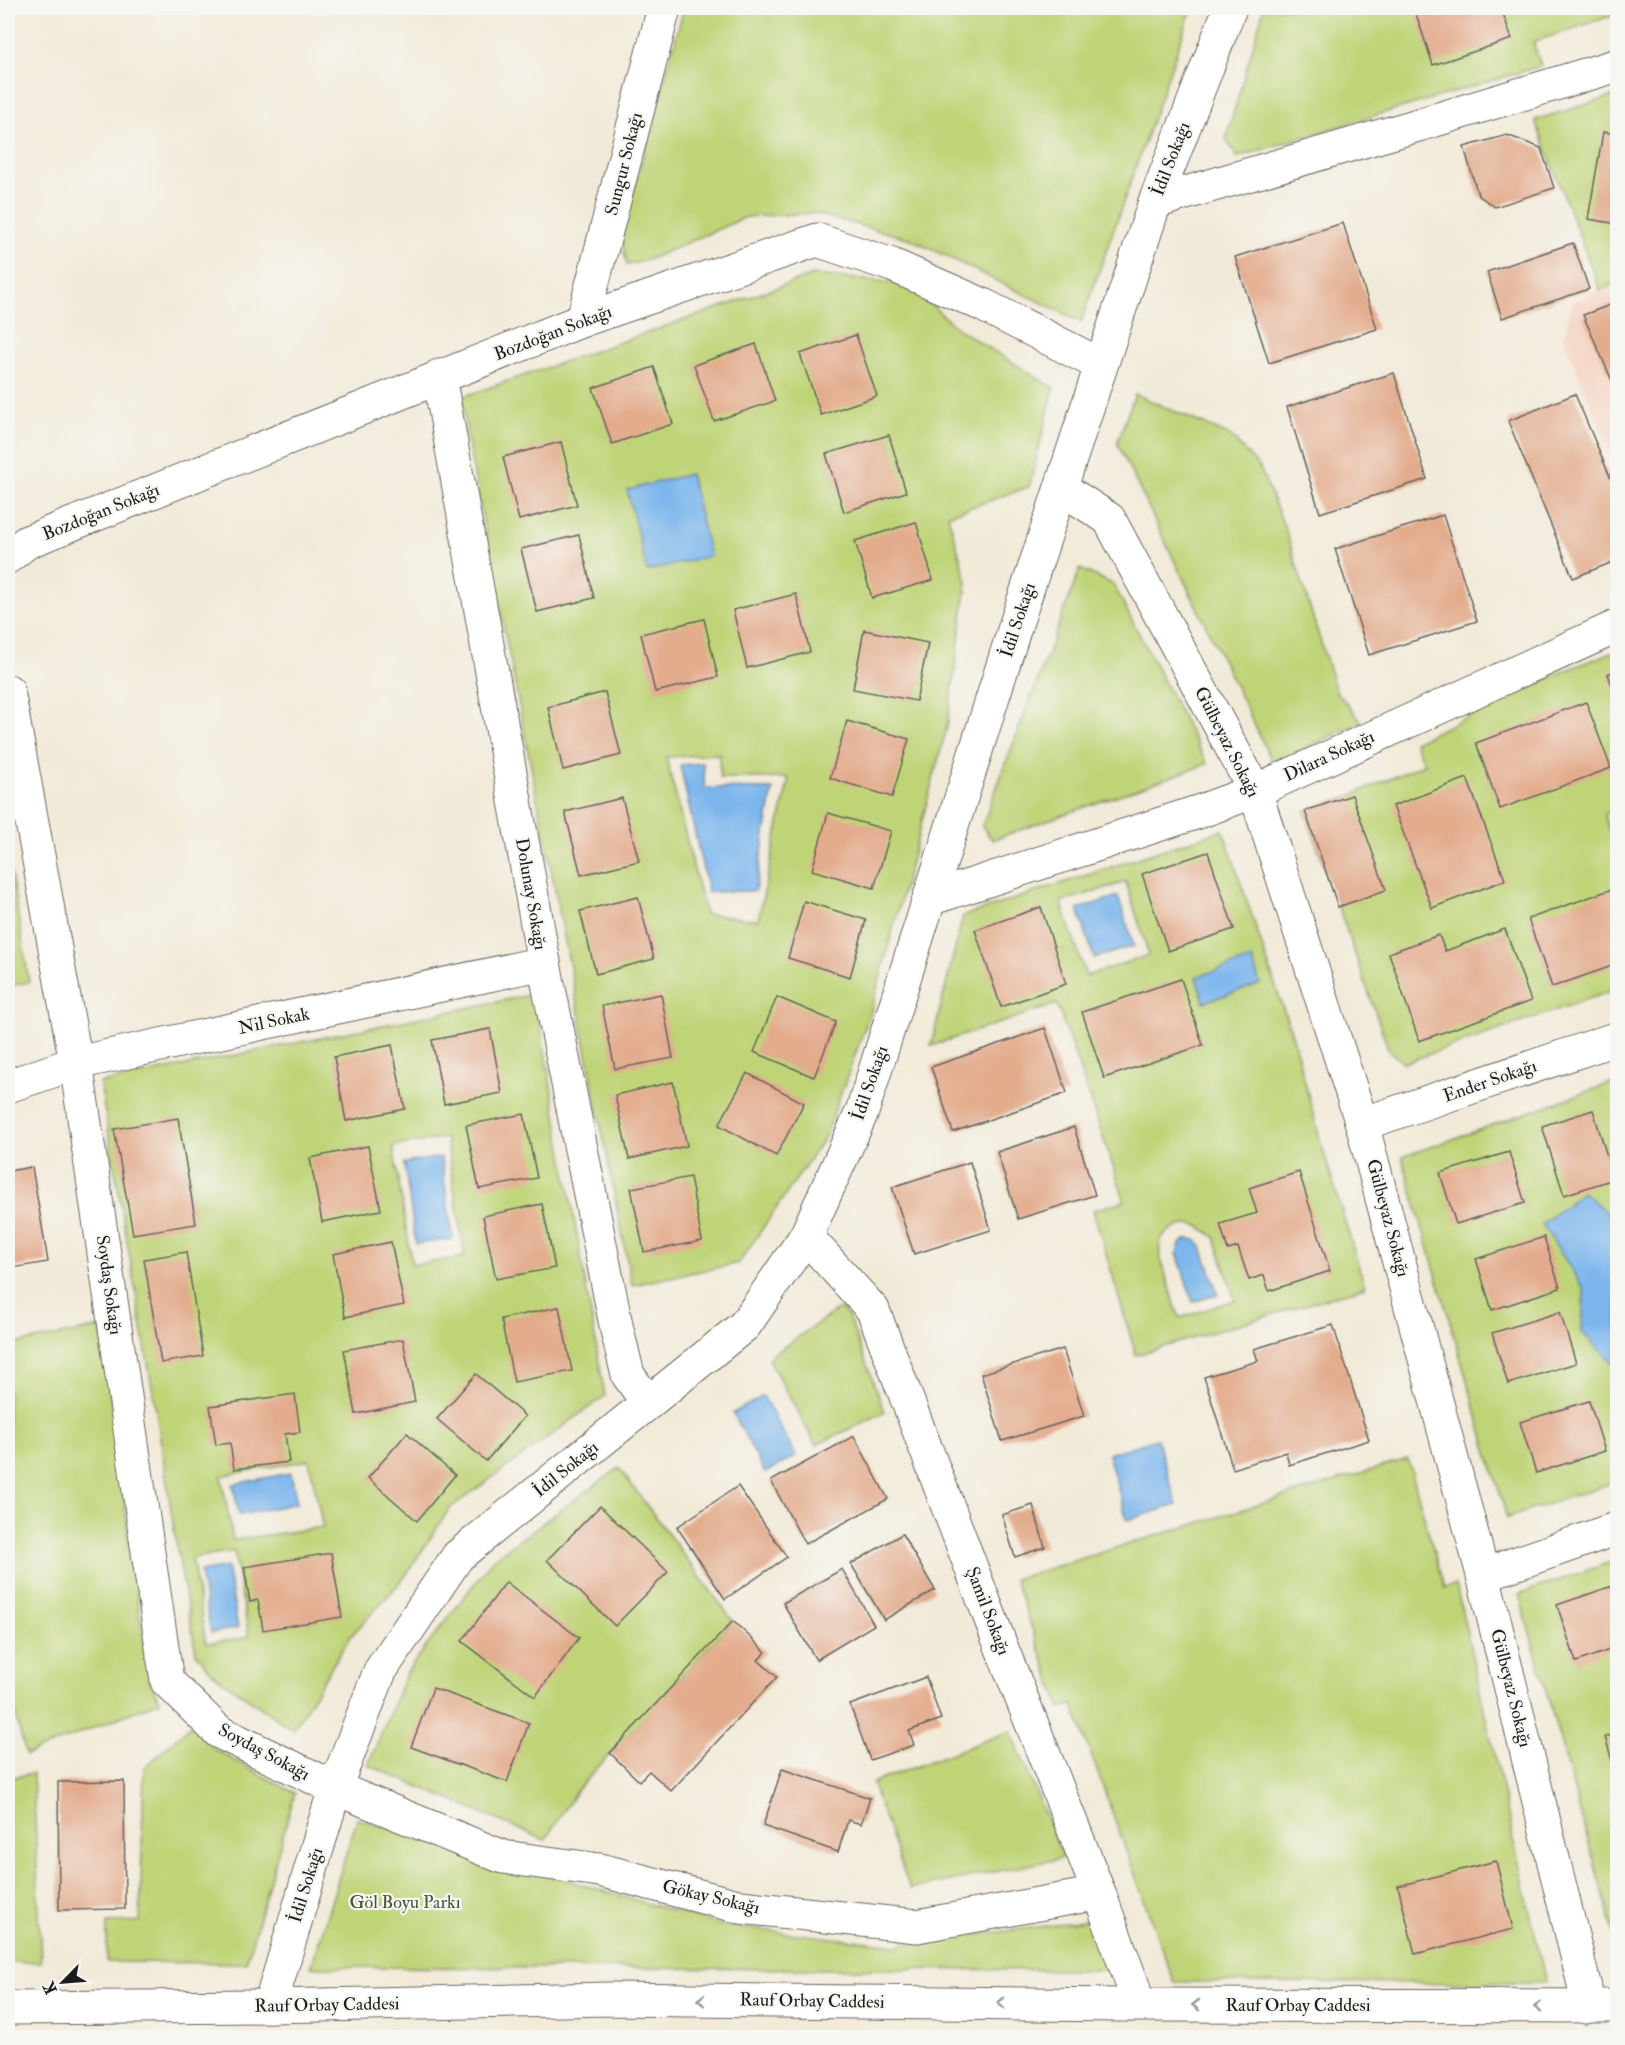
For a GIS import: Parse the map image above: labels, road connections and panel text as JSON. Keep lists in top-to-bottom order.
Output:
{
  "streets": {
    "street": [
      "İdil Sokağı",
      "Sungur Sokağı",
      "Bozdoğan Sokağı",
      "Gülbeyaz Sokağı",
      "Dilara Sokağı",
      "Dolunay Sokağı",
      "Nil Sokak",
      "Ender Sokağı",
      "Soydaş Sokağı",
      "Şamil Sokağı",
      "Gökay Sokağı",
      "Rauf Orbay Caddesi"
    ]
  },
  "crossings": [
    ["İdil Sokağı", "Bozdoğan Sokağı"],
    ["İdil Sokağı", "Gülbeyaz Sokağı"],
    ["İdil Sokağı", "Dilara Sokağı"],
    ["İdil Sokağı", "Dolunay Sokağı"],
    ["İdil Sokağı", "Soydaş Sokağı"],
    ["İdil Sokağı", "Şamil Sokağı"],
    ["İdil Sokağı", "Gökay Sokağı"],
    ["İdil Sokağı", "Rauf Orbay Caddesi"],
    ["Sungur Sokağı", "Bozdoğan Sokağı"],
    ["Bozdoğan Sokağı", "Dolunay Sokağı"],
    ["Gülbeyaz Sokağı", "Dilara Sokağı"],
    ["Gülbeyaz Sokağı", "Ender Sokağı"],
    ["Gülbeyaz Sokağı", "Rauf Orbay Caddesi"],
    ["Dolunay Sokağı", "Nil Sokak"],
    ["Nil Sokak", "Soydaş Sokağı"],
    ["Soydaş Sokağı", "Gökay Sokağı"],
    ["Şamil Sokağı", "Gökay Sokağı"],
    ["Şamil Sokağı", "Rauf Orbay Caddesi"]
  ],
  "one_way": ["Rauf Orbay Caddesi"],
  "parks": ["Göl Boyu Parkı"],
  "north": "bottom left"
}
